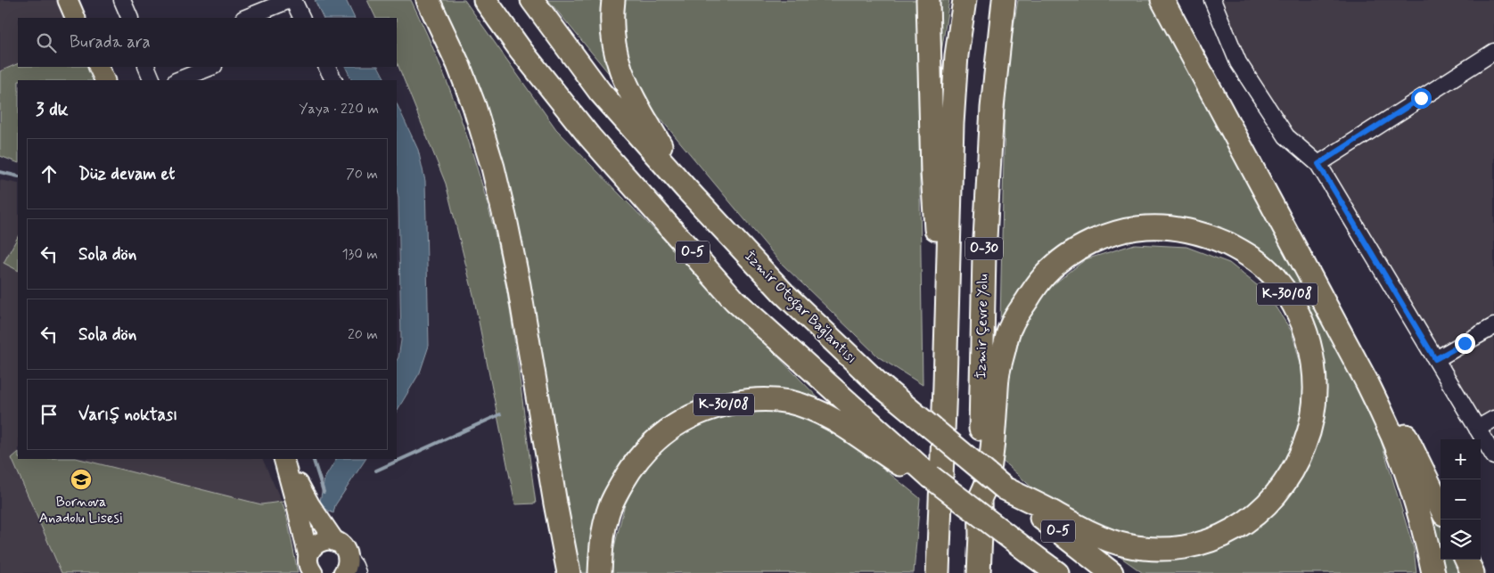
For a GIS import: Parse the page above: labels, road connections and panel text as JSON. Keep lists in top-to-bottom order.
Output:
{
  "streets": {
    "highway": [
      "O-30",
      "O-5",
      "K-30/08",
      "İzmir Otogar Bağlantısı",
      "İzmir Çevre Yolu"
    ]
  },
  "crossings": [
    ["O-5", "K-30/08"],
    ["K-30/08", "İzmir Otogar Bağlantısı"],
    ["K-30/08", "İzmir Çevre Yolu"]
  ],
  "places": {
    "school or university": ["Bornova Anadolu Lisesi"]
  },
  "page": {
    "search": "Burada ara",
    "heading": ["3 dk", "Yaya · 220 m"],
    "list": [
      ["Düz devam et", "70 m"],
      ["Sola dön", "130 m"],
      ["Sola dön", "20 m"],
      "Varış noktası"
    ],
    "map_buttons": ["+", "−"]
  }
}
